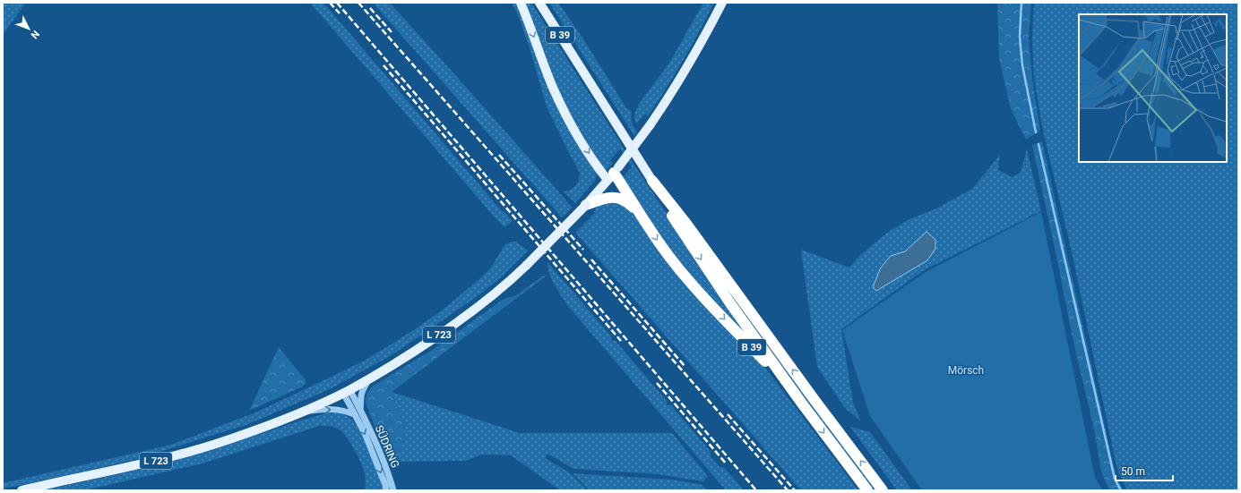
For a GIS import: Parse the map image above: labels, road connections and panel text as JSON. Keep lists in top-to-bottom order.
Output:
{
  "streets": {
    "highway": ["B 39"],
    "main road": ["L 723"],
    "street": ["SÜDRING"]
  },
  "crossings": [
    ["B 39", "L 723"],
    ["L 723", "SÜDRING"]
  ],
  "parks": ["Mörsch"],
  "scale_bar": "50 m",
  "north": "bottom right"
}
